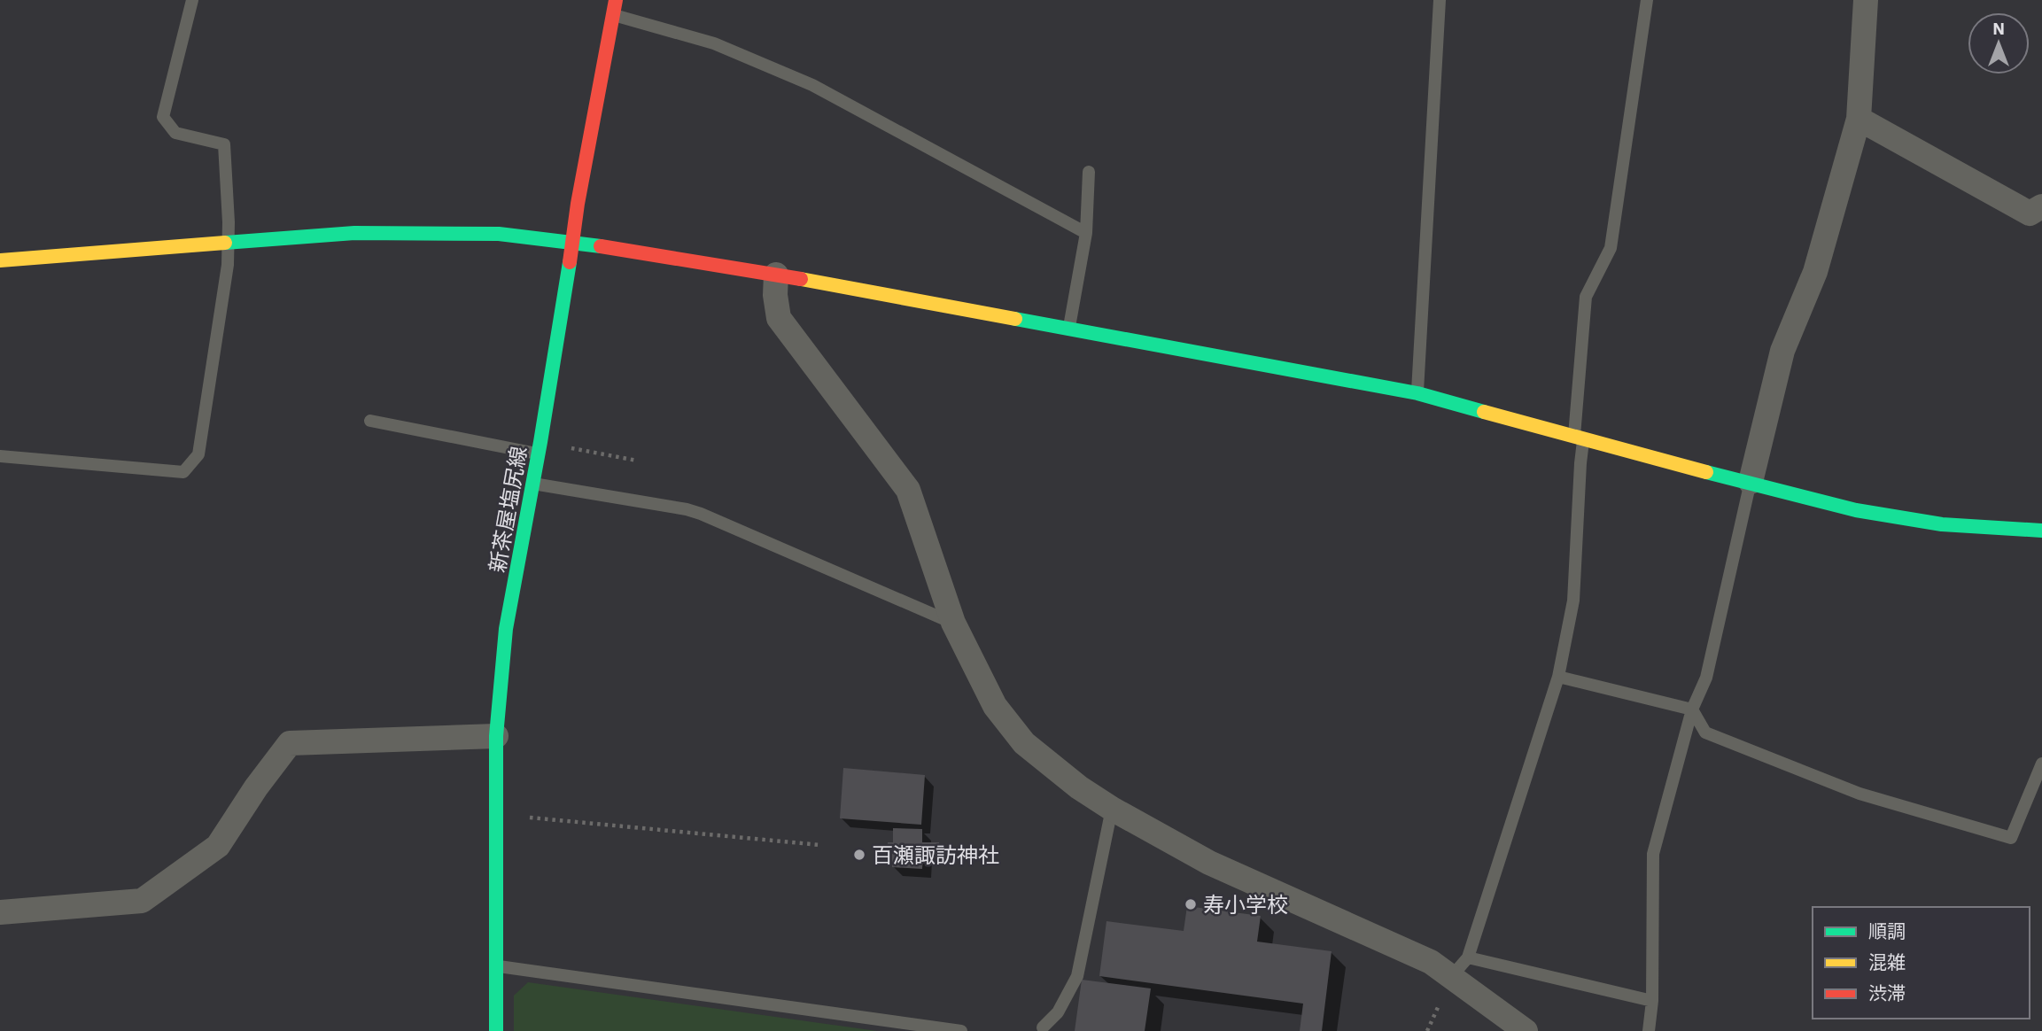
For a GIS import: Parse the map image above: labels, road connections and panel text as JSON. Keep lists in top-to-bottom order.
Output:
{
  "streets": {
    "street": ["新茶屋塩尻線"]
  },
  "places": ["百瀬諏訪神社", "寿小学校"],
  "legend": ["順調", "混雑", "渋滞"],
  "north": "top"
}
